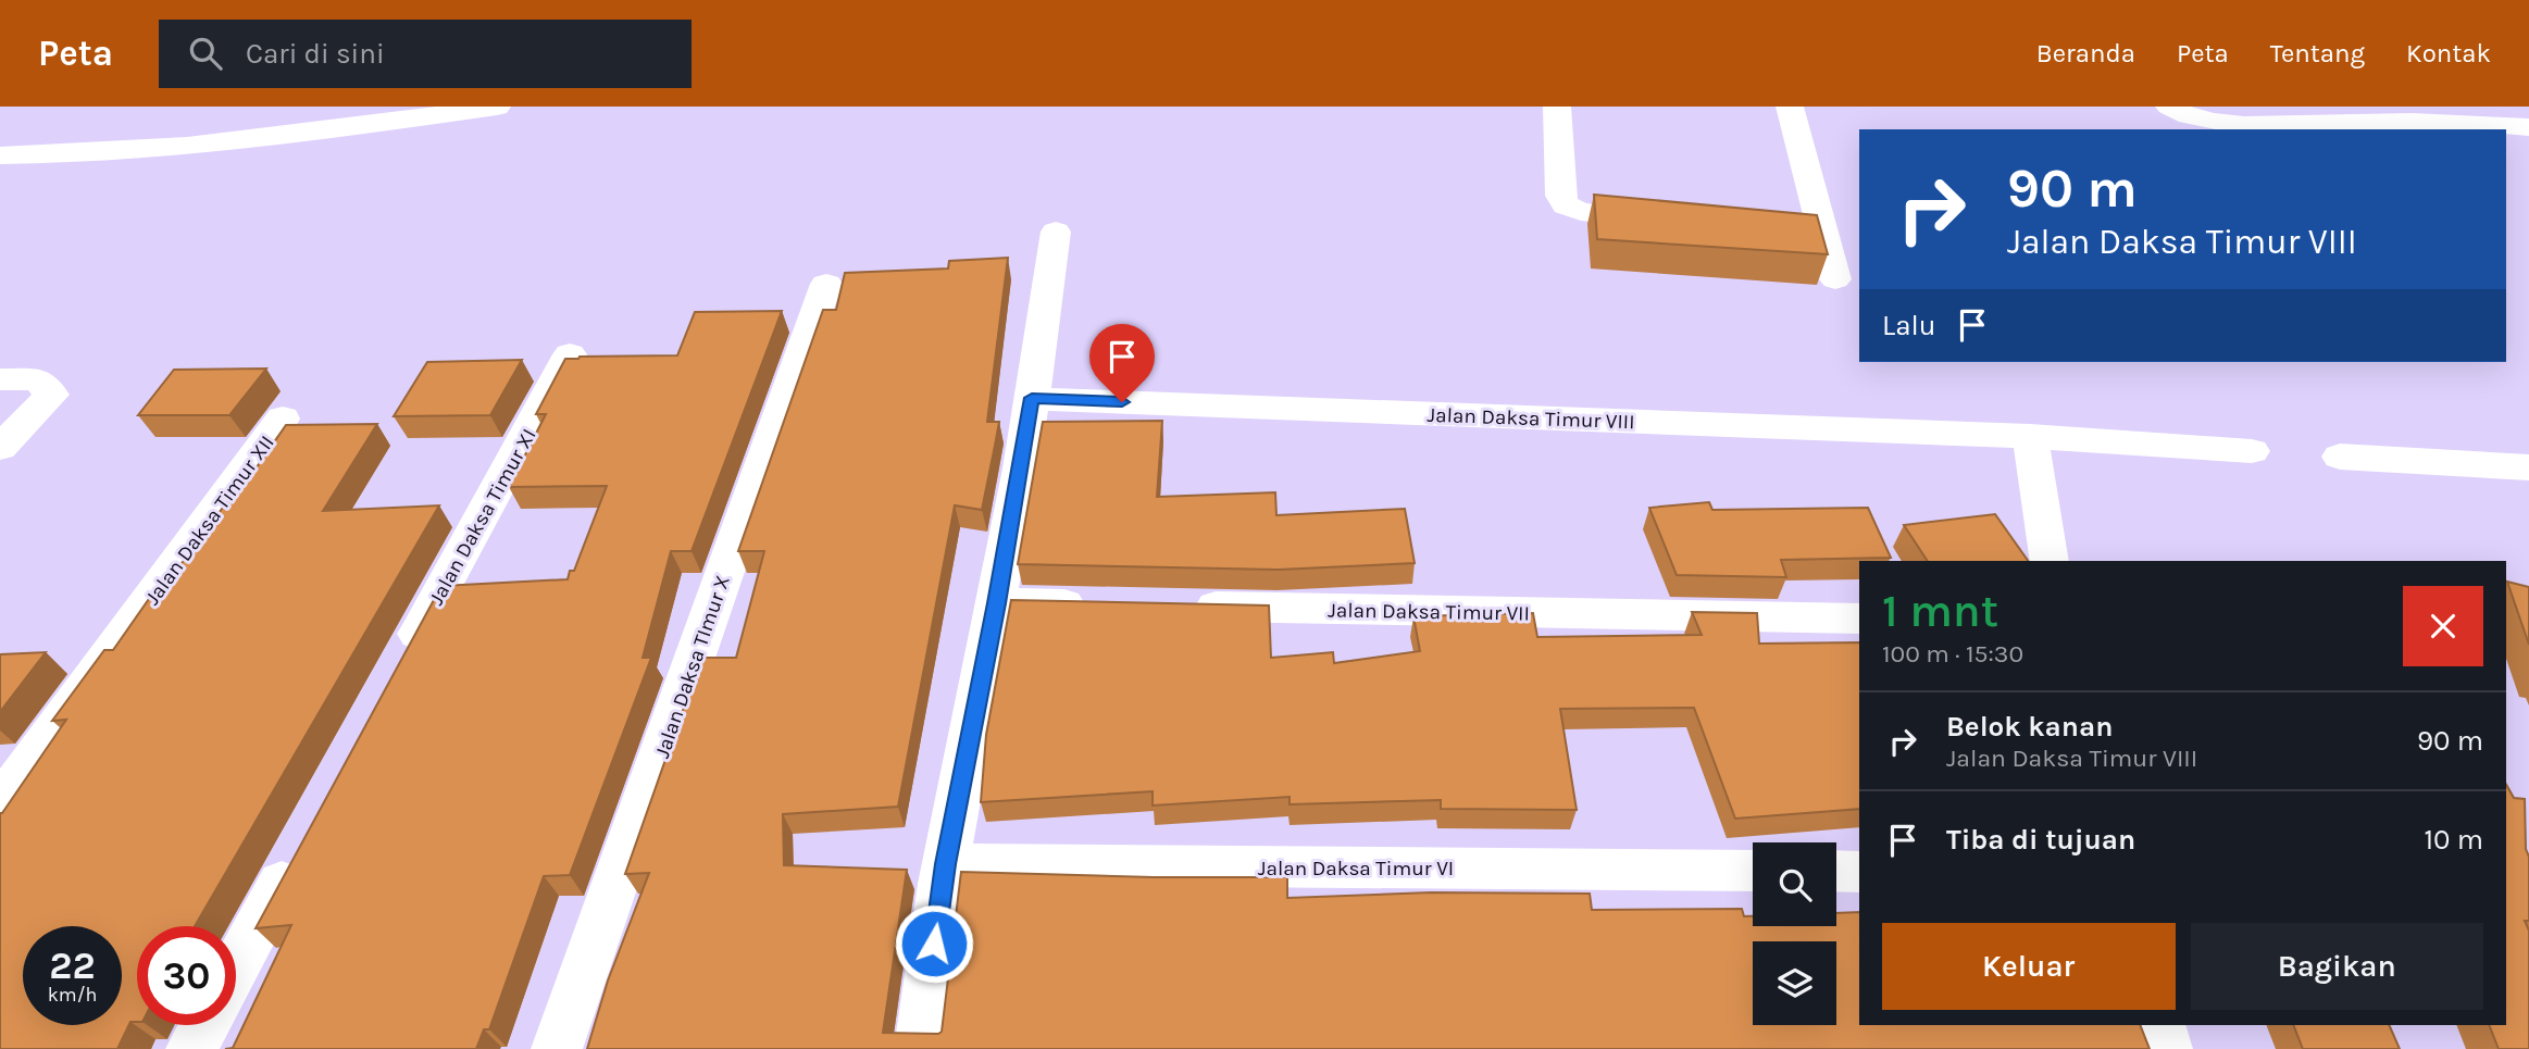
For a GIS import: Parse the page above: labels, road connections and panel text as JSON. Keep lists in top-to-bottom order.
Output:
{
  "streets": {
    "street": [
      "Jalan Daksa Timur VIII",
      "Jalan Daksa Timur XI",
      "Jalan Daksa Timur XII",
      "Jalan Daksa Timur VII",
      "Jalan Daksa TImur X",
      "Jalan Daksa Timur VI"
    ]
  },
  "page": {
    "header": "Peta",
    "search": "Cari di sini",
    "nav": [
      "Beranda",
      "Peta",
      "Tentang",
      "Kontak"
    ],
    "turn": ["90 m", "Jalan Daksa Timur VIII"],
    "then": "Lalu",
    "heading": ["1 mnt", "100 m · 15:30"],
    "list": [
      {
        "name": "Belok kanan",
        "note": "Jalan Daksa Timur VIII",
        "value": "90 m"
      },
      {
        "name": "Tiba di tujuan",
        "value": "10 m"
      }
    ],
    "buttons": ["Keluar", "Bagikan"],
    "speed": "22 km/h",
    "limit": "30"
  }
}
